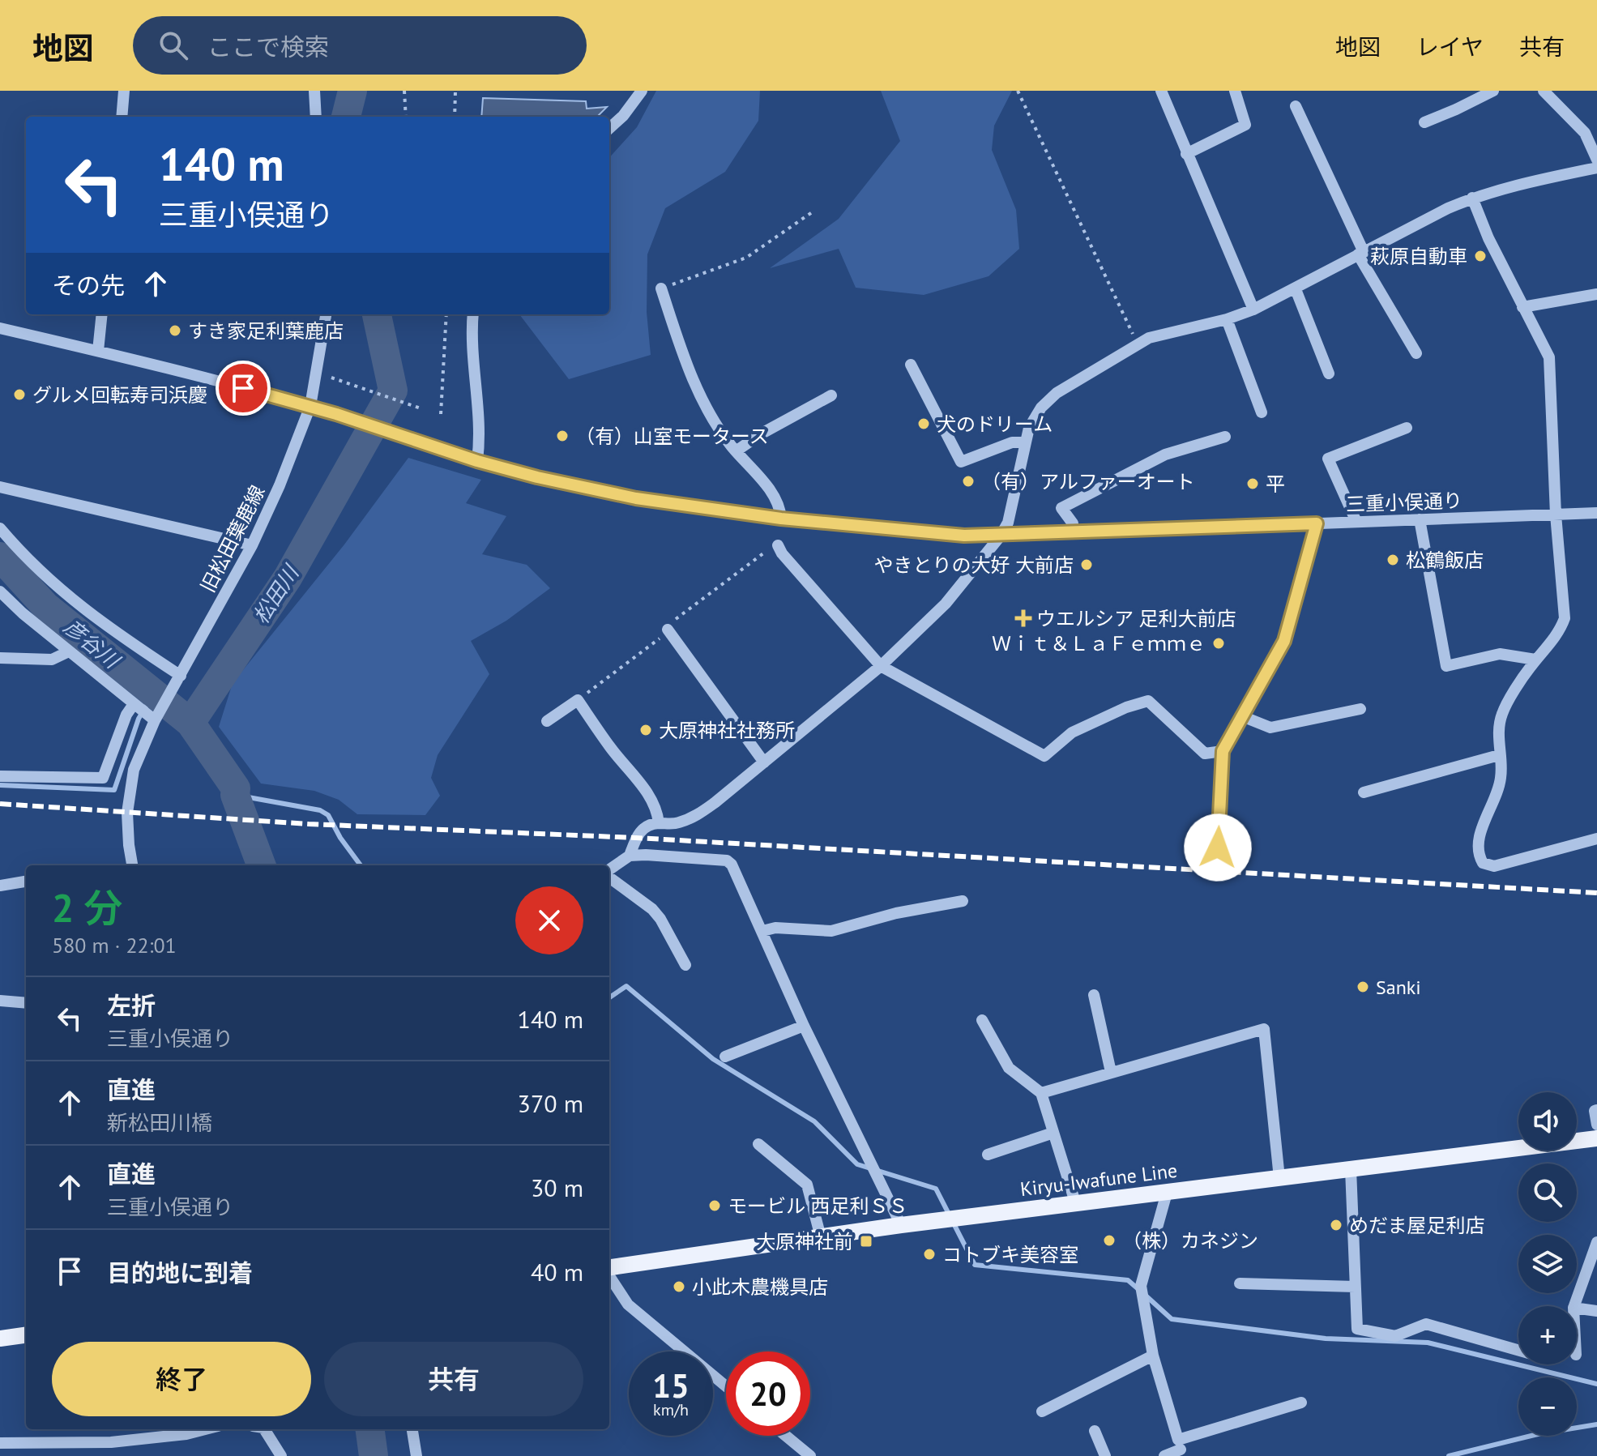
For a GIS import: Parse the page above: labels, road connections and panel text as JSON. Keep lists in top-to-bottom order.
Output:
{
  "streets": {
    "main road": ["Kiryu-Iwafune Line"],
    "street": ["三重小俣通り", "旧松田葉鹿線"]
  },
  "crossings": [
    ["三重小俣通り", "旧松田葉鹿線"]
  ],
  "water": ["松田川", "彦谷川"],
  "places": {
    "other": [
      "萩原自動車",
      "すき家足利葉鹿店",
      "グルメ回転寿司浜慶",
      "犬のドリーム",
      "（有）山室モータース",
      "（有）アルファーオート",
      "平",
      "松鶴飯店",
      "やきとりの大好 大前店",
      "Ｗｉｔ＆ＬａＦｅｍｍｅ",
      "大原神社社務所",
      "Sanki",
      "モービル 西足利ＳＳ",
      "めだま屋足利店",
      "（株）カネジン",
      "コトブキ美容室",
      "小此木農機具店"
    ],
    "health": ["ウエルシア 足利大前店"],
    "transit": ["大原神社前"]
  },
  "page": {
    "header": "地図",
    "search": "ここで検索",
    "nav": ["地図", "レイヤ", "共有"],
    "turn": ["140 m", "三重小俣通り"],
    "then": "その先",
    "heading": ["2 分", "580 m · 22:01"],
    "list": [
      {
        "name": "左折",
        "note": "三重小俣通り",
        "value": "140 m"
      },
      {
        "name": "直進",
        "note": "新松田川橋",
        "value": "370 m"
      },
      {
        "name": "直進",
        "note": "三重小俣通り",
        "value": "30 m"
      },
      {
        "name": "目的地に到着",
        "value": "40 m"
      }
    ],
    "map_buttons": ["+", "−"],
    "buttons": ["終了", "共有"],
    "speed": "15 km/h",
    "limit": "20"
  }
}
